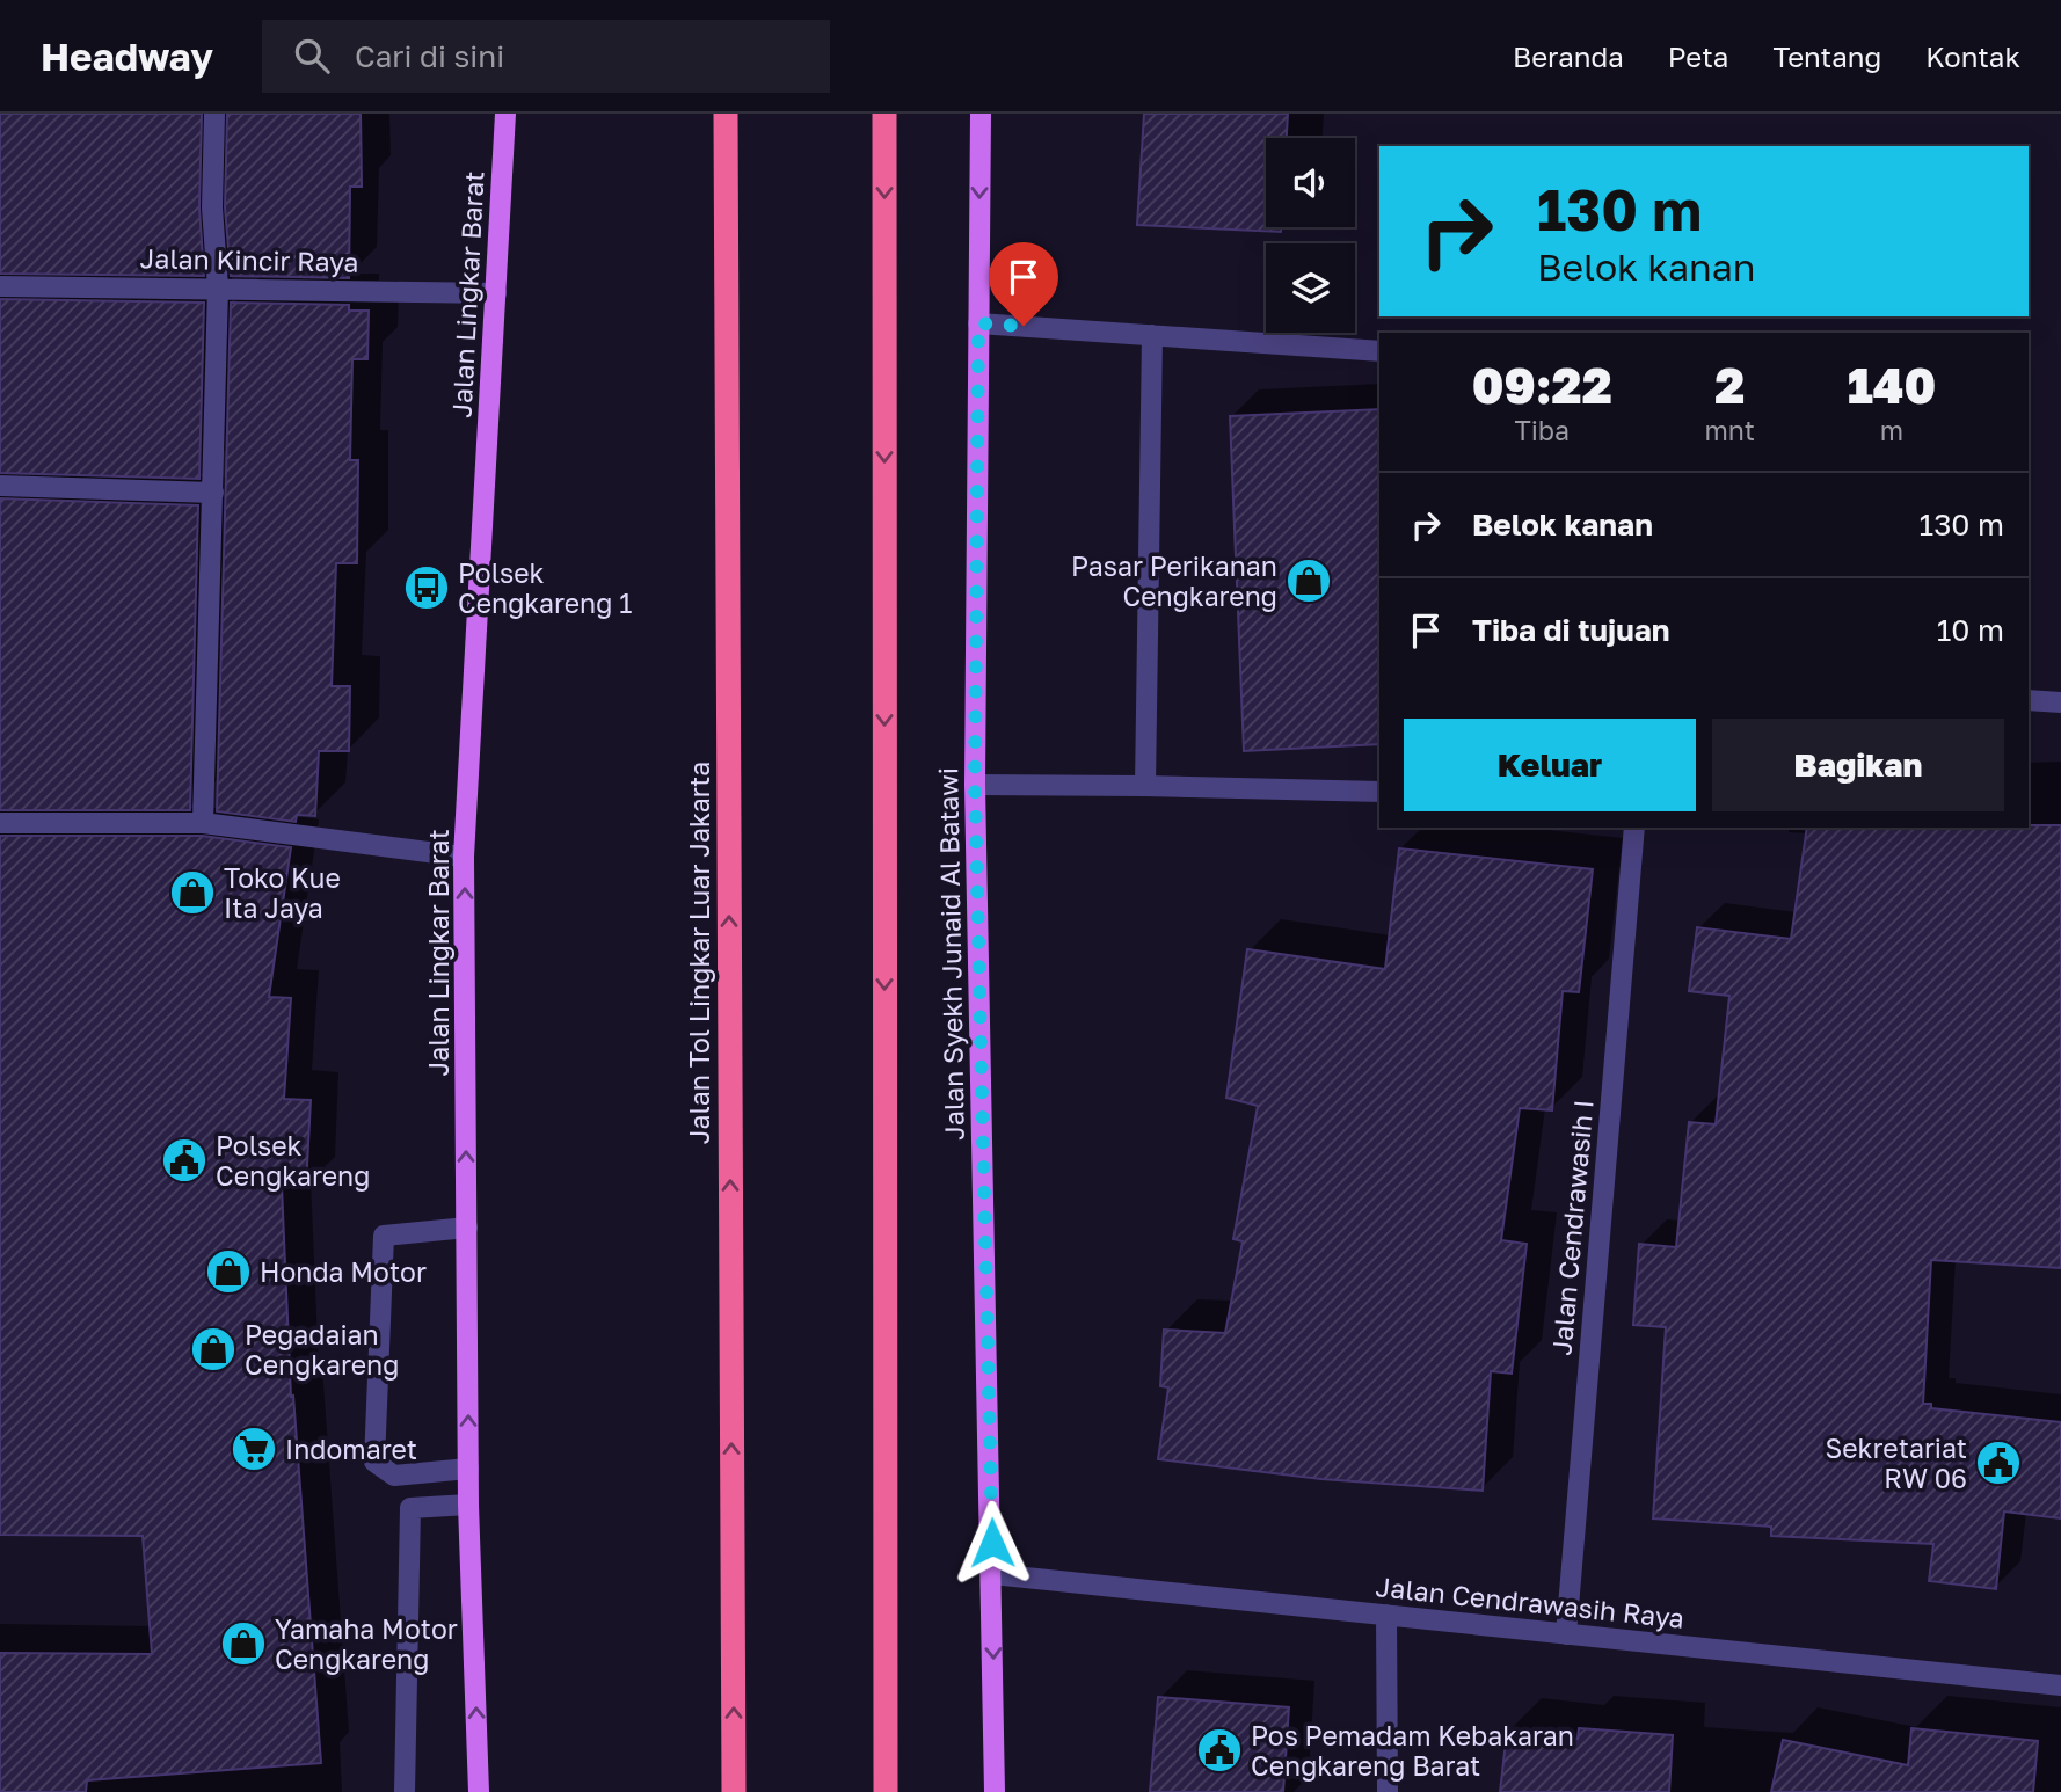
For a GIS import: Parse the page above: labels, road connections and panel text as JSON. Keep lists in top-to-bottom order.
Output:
{
  "streets": {
    "highway": ["Jalan Tol Lingkar Luar Jakarta"],
    "main road": ["Jalan Lingkar Barat", "Jalan Syekh Junaid Al Batawi"],
    "street": ["Jalan Kincir Raya", "Jalan Cendrawasih I", "Jalan Cendrawasih Raya"]
  },
  "crossings": [
    ["Jalan Kincir Raya", "Jalan Lingkar Barat"],
    ["Jalan Syekh Junaid Al Batawi", "Jalan Cendrawasih Raya"],
    ["Jalan Cendrawasih I", "Jalan Cendrawasih Raya"]
  ],
  "one_way": ["Jalan Lingkar Barat"],
  "places": {
    "shop": [
      "Pasar Perikanan Cengkareng",
      "Toko Kue Ita Jaya",
      "Honda Motor",
      "Pegadaian Cengkareng",
      "Yamaha Motor Cengkareng"
    ],
    "bus stop": ["Polsek Cengkareng 1"],
    "public building": ["Polsek Cengkareng", "Sekretariat RW 06", "Pos Pemadam Kebakaran Cengkareng Barat"],
    "supermarket": ["Indomaret"]
  },
  "page": {
    "header": "Headway",
    "search": "Cari di sini",
    "nav": [
      "Beranda",
      "Peta",
      "Tentang",
      "Kontak"
    ],
    "turn": ["130 m", "Belok kanan"],
    "eta": [
      "09:22",
      "Tiba",
      "2",
      "mnt",
      "140",
      "m"
    ],
    "list": [
      {
        "name": "Belok kanan",
        "value": "130 m"
      },
      {
        "name": "Tiba di tujuan",
        "value": "10 m"
      }
    ],
    "buttons": ["Keluar", "Bagikan"]
  }
}
